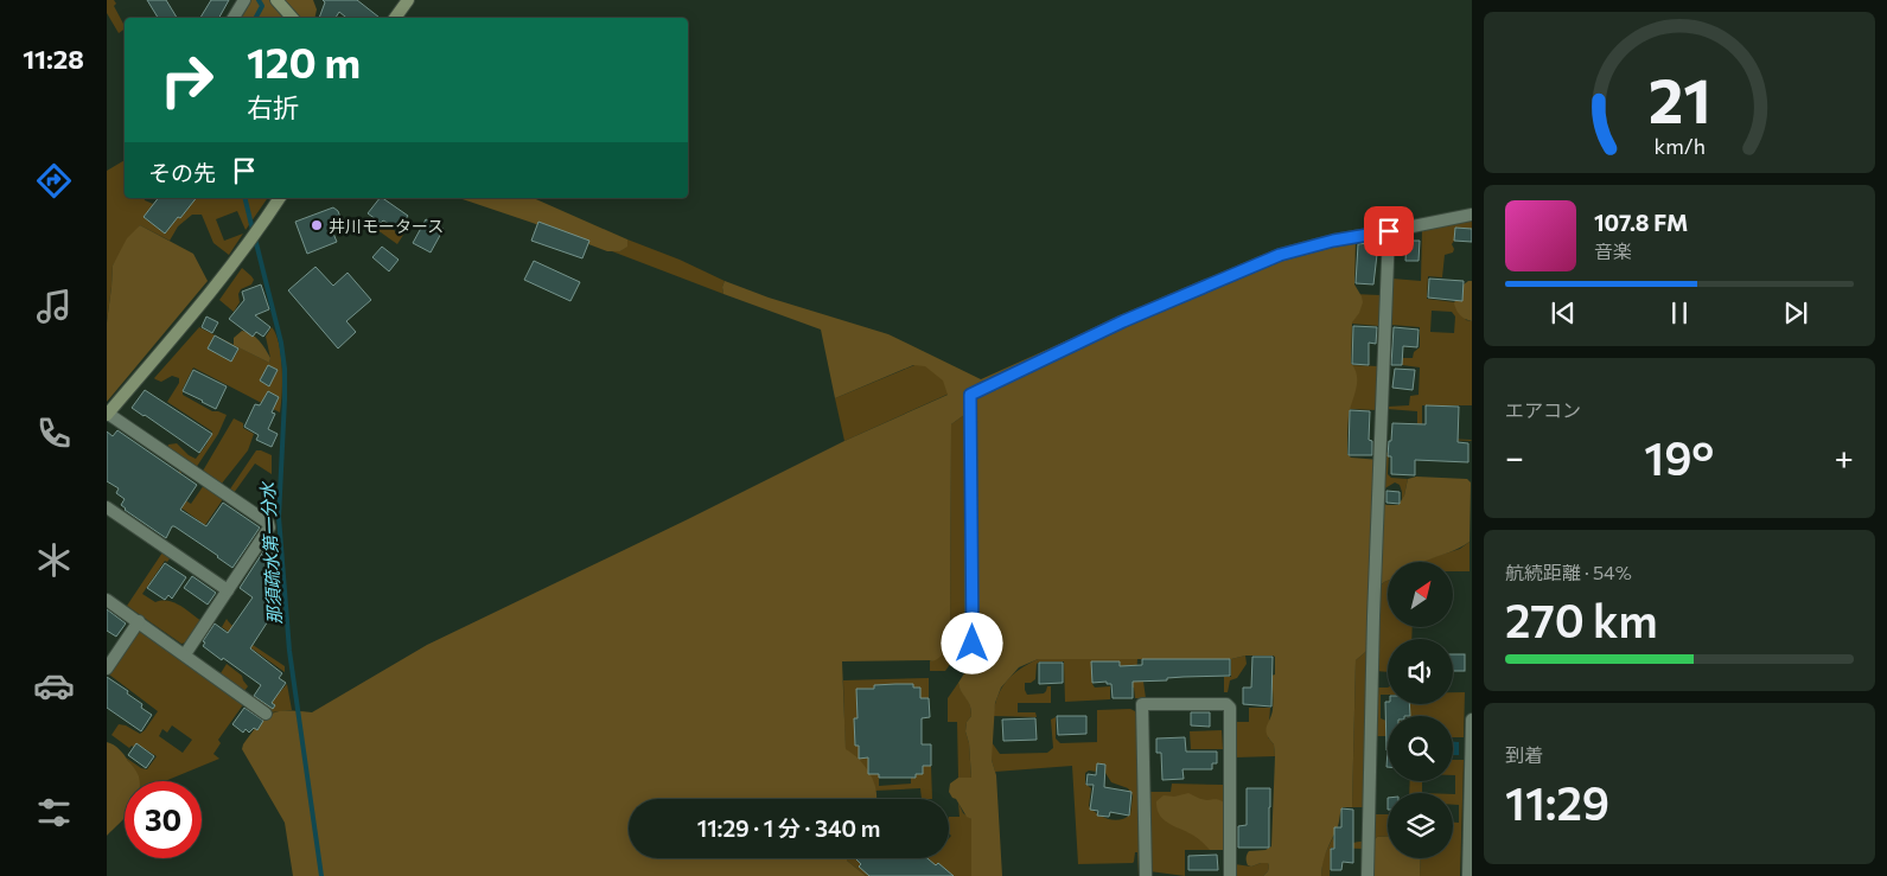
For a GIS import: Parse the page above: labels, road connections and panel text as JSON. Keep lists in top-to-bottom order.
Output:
{
  "water": ["那須疏水第一分水"],
  "places": ["井川モータース"],
  "north": "top right",
  "page": {
    "tabs": "11:28",
    "turn": ["120 m", "右折"],
    "then": "その先",
    "song": ["107.8 FM", "音楽"],
    "tile": [
      "エアコン",
      ["航続距離 · 54%", "270 km"],
      ["到着", "11:29"]
    ],
    "heat": ["−", "19°", "+"],
    "limit": "30",
    "trip": "11:29 · 1 分 · 340 m",
    "gauge": ["21", "km/h"]
  }
}
